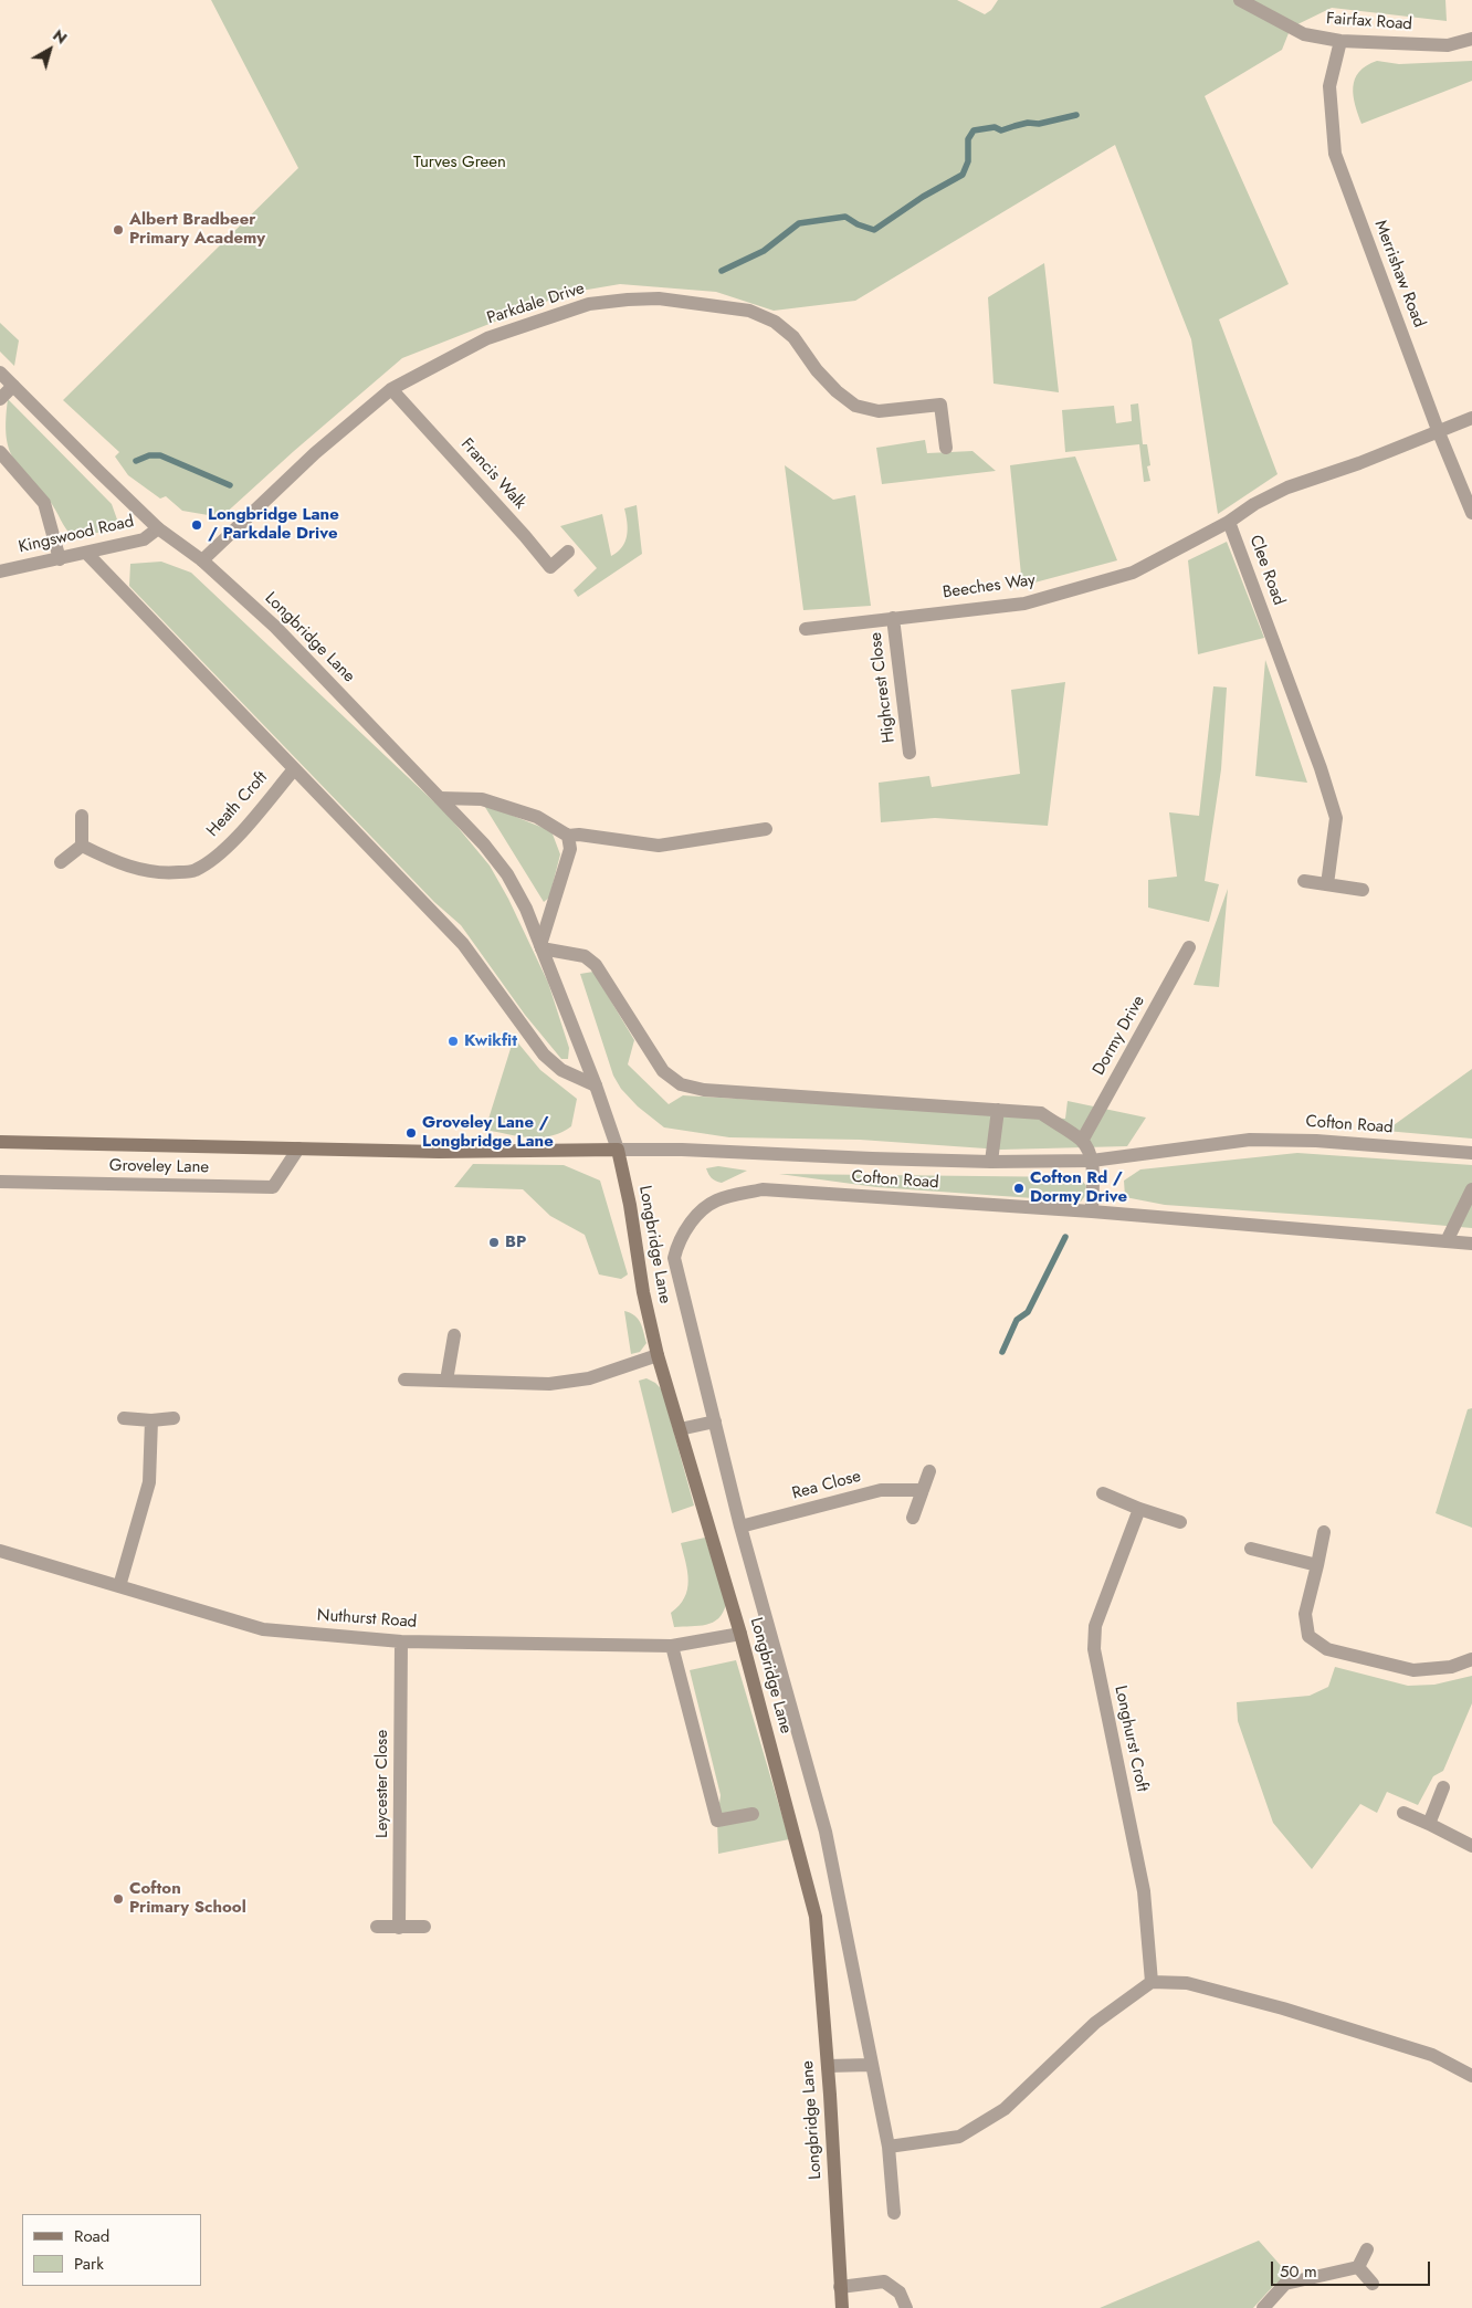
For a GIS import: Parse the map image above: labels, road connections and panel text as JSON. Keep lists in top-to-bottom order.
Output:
{
  "streets": {
    "main road": ["Longbridge Lane", "Groveley Lane"],
    "street": [
      "Fairfax Road",
      "Merrishaw Road",
      "Parkdale Drive",
      "Francis Walk",
      "Kingswood Road",
      "Clee Road",
      "Beeches Way",
      "Highcrest Close",
      "Heath Croft",
      "Dormy Drive",
      "Cofton Road",
      "Rea Close",
      "Nuthurst Road",
      "Longhurst Croft",
      "Leycester Close"
    ]
  },
  "crossings": [
    ["Fairfax Road", "Merrishaw Road"],
    ["Merrishaw Road", "Clee Road"],
    ["Parkdale Drive", "Francis Walk"],
    ["Parkdale Drive", "Longbridge Lane"],
    ["Kingswood Road", "Longbridge Lane"],
    ["Clee Road", "Beeches Way"],
    ["Beeches Way", "Highcrest Close"],
    ["Longbridge Lane", "Cofton Road"],
    ["Longbridge Lane", "Groveley Lane"],
    ["Longbridge Lane", "Rea Close"],
    ["Longbridge Lane", "Nuthurst Road"],
    ["Cofton Road", "Groveley Lane"],
    ["Nuthurst Road", "Leycester Close"]
  ],
  "parks": ["Turves Green"],
  "places": [
    "Albert Bradbeer Primary Academy",
    "Longbridge Lane / Parkdale Drive",
    "Kwikfit",
    "Groveley Lane / Longbridge Lane",
    "Cofton Rd / Dormy Drive",
    "BP",
    "Cofton Primary School"
  ],
  "legend": ["Road", "Park"],
  "scale_bar": "50 m",
  "north": "top right"
}
